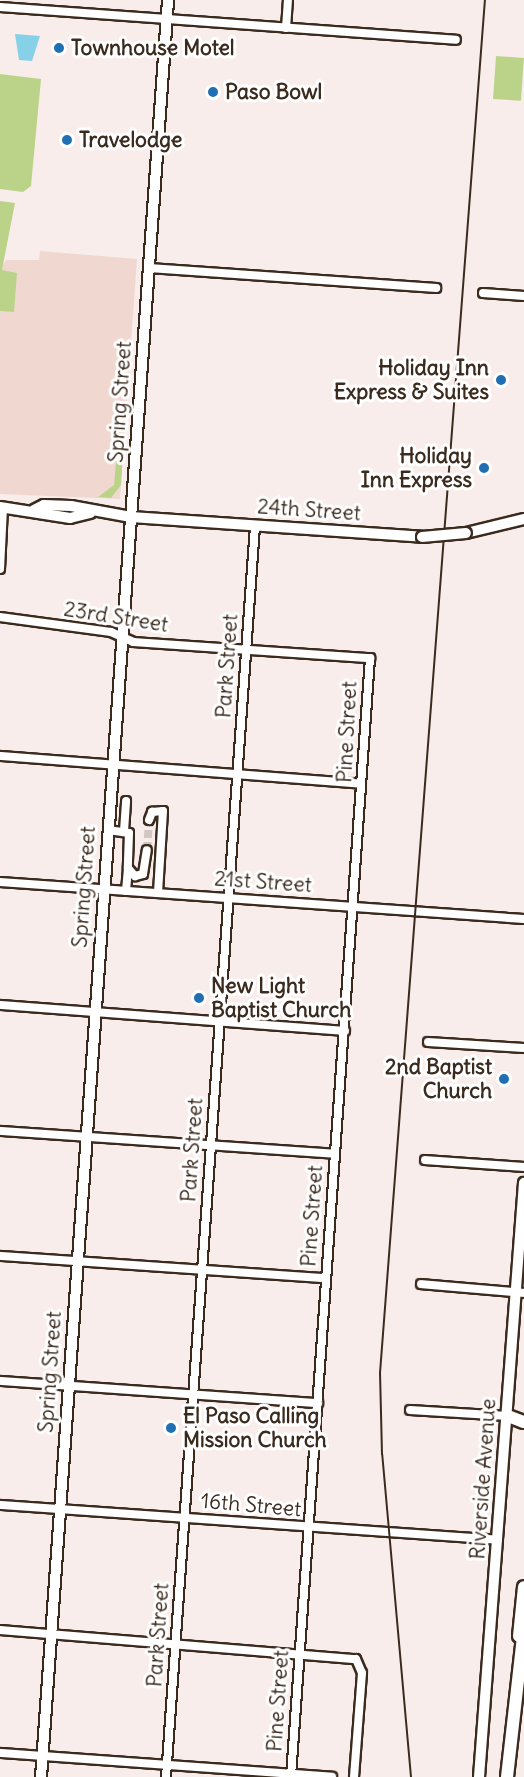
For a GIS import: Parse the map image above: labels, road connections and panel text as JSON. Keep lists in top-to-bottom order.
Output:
{
  "streets": {
    "main road": ["Spring Street", "24th Street", "Riverside Avenue"],
    "street": [
      "23rd Street",
      "Park Street",
      "Pine Street",
      "21st Street",
      "16th Street"
    ]
  },
  "crossings": [
    ["Spring Street", "24th Street"],
    ["Spring Street", "23rd Street"],
    ["Spring Street", "21st Street"],
    ["Spring Street", "16th Street"],
    ["24th Street", "Park Street"],
    ["23rd Street", "Park Street"],
    ["23rd Street", "Pine Street"],
    ["Park Street", "21st Street"],
    ["Park Street", "16th Street"],
    ["Pine Street", "21st Street"],
    ["Pine Street", "16th Street"],
    ["Riverside Avenue", "16th Street"]
  ],
  "places": [
    "Townhouse Motel",
    "Paso Bowl",
    "Travelodge",
    "Holiday Inn Express & Suites",
    "Holiday Inn Express",
    "New Light Baptist Church",
    "2nd Baptist Church",
    "El Paso Calling Mission Church"
  ]
}
